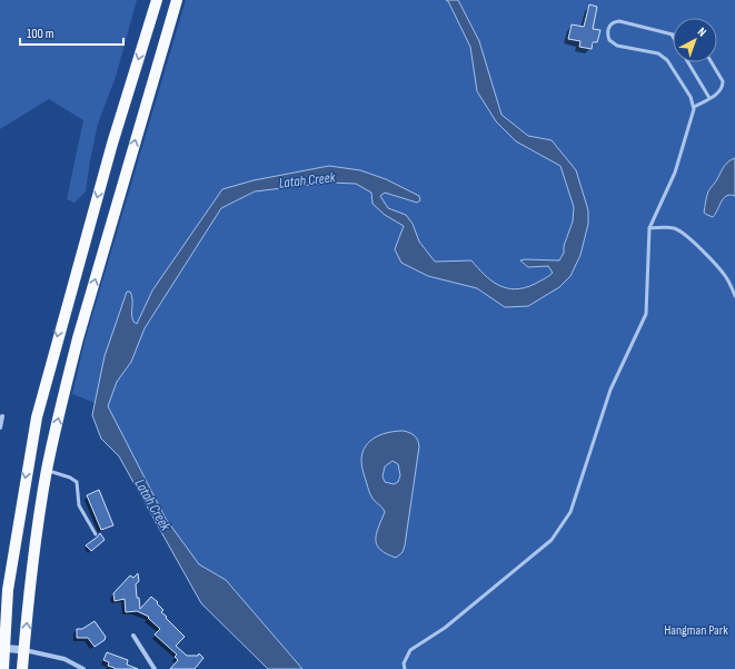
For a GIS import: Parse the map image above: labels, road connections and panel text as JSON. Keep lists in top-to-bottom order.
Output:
{
  "water": ["Latah Creek"],
  "parks": ["Hangman Park"],
  "scale_bar": "100 m",
  "north": "top right"
}
